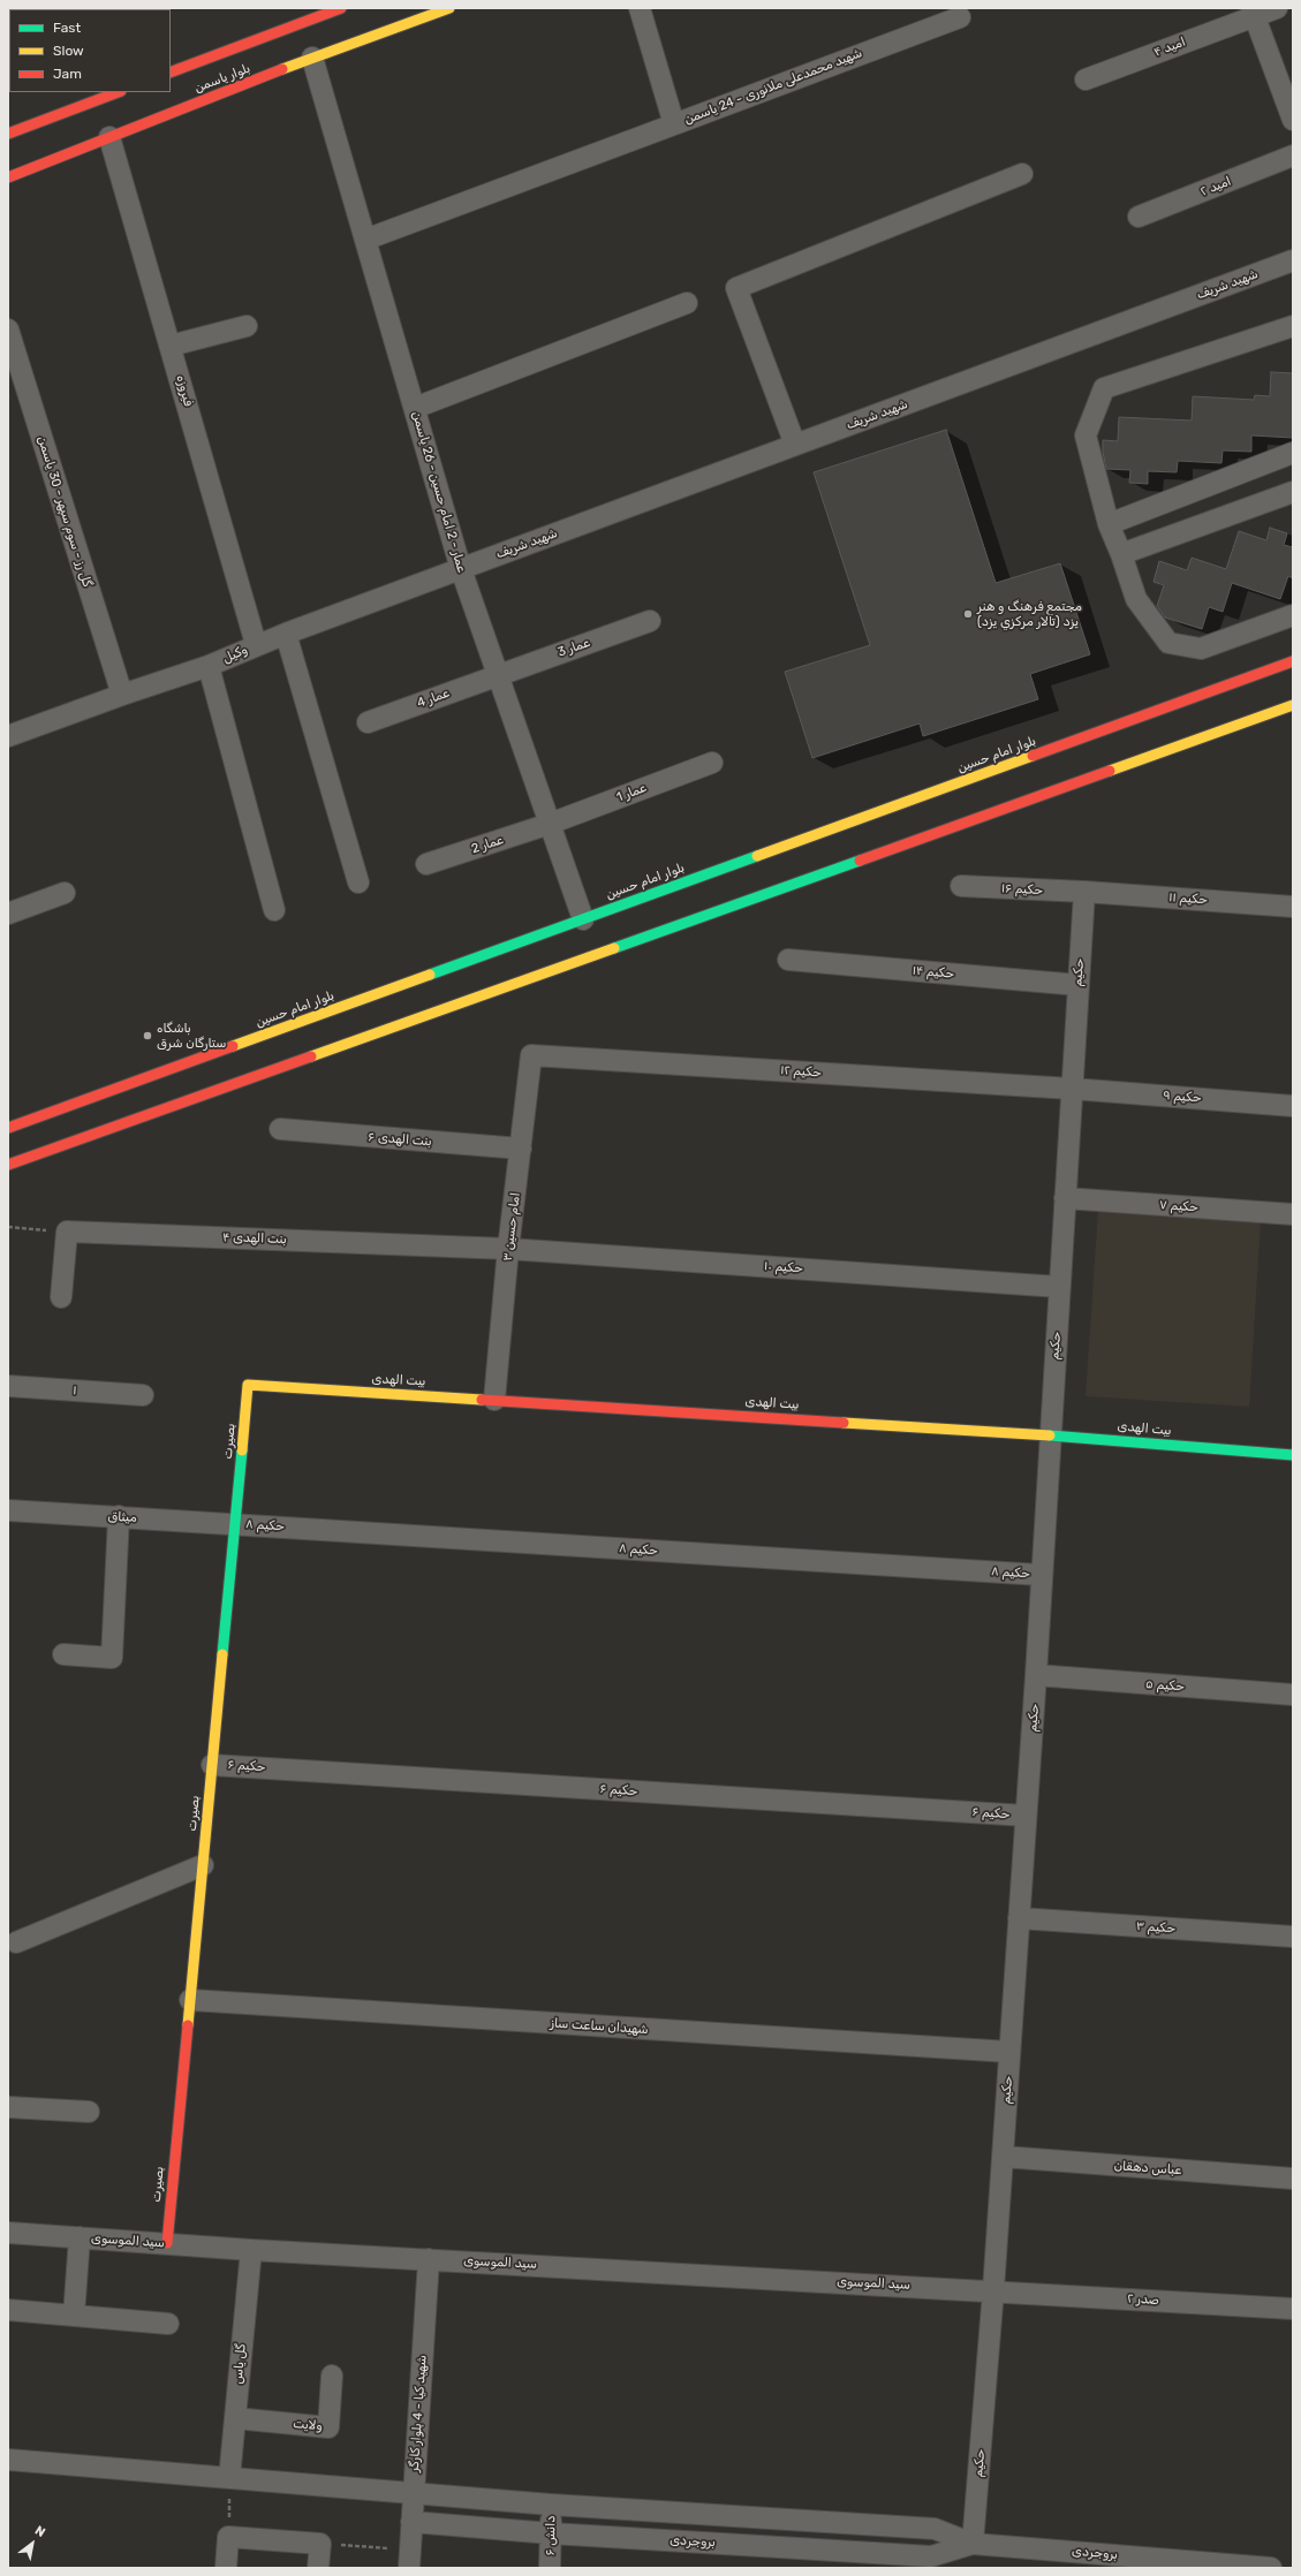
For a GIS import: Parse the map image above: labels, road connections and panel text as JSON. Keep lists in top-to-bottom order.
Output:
{
  "streets": {
    "main road": [
      "بلوار یاسمن",
      "بلوار امام حسین",
      "بیت الهدی",
      "بصیرت"
    ],
    "street": [
      "امید ۴",
      "شهید محمدعلی ملانوری - 24 یاسمن",
      "امید ۲",
      "شهید شریف",
      "فیروزه",
      "عمار - 2 امام حسین - 26 یاسمن",
      "گل رز - سوم سپهر - 30 یاسمن",
      "عمار 3",
      "وکیل",
      "عمار 4",
      "عمار 1",
      "عمار 2",
      "حکیم ۱۶",
      "حکیم ۱۱",
      "حکیم ۱۴",
      "حکیم",
      "حکیم ۱۲",
      "حکیم ۹",
      "بنت الهدی ۶",
      "حکیم ۷",
      "امام حسین ۳",
      "بنت الهدی ۴",
      "حکیم ۱۰",
      "۱",
      "میثاق",
      "حکیم ۸",
      "حکیم ۵",
      "حکیم ۶",
      "حکیم ۳",
      "شهیدان ساعت ساز",
      "عباس دهقان",
      "سید الموسوی",
      "صدر ۲",
      "گل یاس",
      "شهید کیا - 4 بلوار کارگر",
      "ولایت",
      "دانش ۶",
      "بروجردی"
    ]
  },
  "crossings": [
    ["بلوار یاسمن", "فیروزه"],
    ["بلوار یاسمن", "عمار - 2 امام حسین - 26 یاسمن"],
    ["شهید شریف", "عمار - 2 امام حسین - 26 یاسمن"],
    ["شهید شریف", "وکیل"],
    ["فیروزه", "وکیل"],
    ["عمار - 2 امام حسین - 26 یاسمن", "عمار 3"],
    ["عمار - 2 امام حسین - 26 یاسمن", "وکیل"],
    ["عمار - 2 امام حسین - 26 یاسمن", "عمار 4"],
    ["عمار - 2 امام حسین - 26 یاسمن", "بلوار امام حسین"],
    ["عمار - 2 امام حسین - 26 یاسمن", "عمار 1"],
    ["عمار - 2 امام حسین - 26 یاسمن", "عمار 2"],
    ["گل رز - سوم سپهر - 30 یاسمن", "وکیل"],
    ["عمار 3", "عمار 4"],
    ["عمار 1", "عمار 2"],
    ["حکیم ۱۶", "حکیم ۱۱"],
    ["حکیم ۱۶", "حکیم"],
    ["حکیم ۱۱", "حکیم"],
    ["حکیم ۱۴", "حکیم"],
    ["حکیم", "حکیم ۱۲"],
    ["حکیم", "حکیم ۹"],
    ["حکیم", "حکیم ۷"],
    ["حکیم", "حکیم ۱۰"],
    ["حکیم", "بیت الهدی"],
    ["حکیم", "حکیم ۸"],
    ["حکیم", "حکیم ۵"],
    ["حکیم", "حکیم ۶"],
    ["حکیم", "حکیم ۳"],
    ["حکیم", "شهیدان ساعت ساز"],
    ["حکیم", "عباس دهقان"],
    ["حکیم", "سید الموسوی"],
    ["حکیم", "صدر ۲"],
    ["حکیم", "بروجردی"],
    ["حکیم ۱۲", "حکیم ۹"],
    ["حکیم ۱۲", "امام حسین ۳"],
    ["بنت الهدی ۶", "امام حسین ۳"],
    ["امام حسین ۳", "بنت الهدی ۴"],
    ["امام حسین ۳", "حکیم ۱۰"],
    ["امام حسین ۳", "بیت الهدی"],
    ["بنت الهدی ۴", "حکیم ۱۰"],
    ["بیت الهدی", "بصیرت"],
    ["بصیرت", "میثاق"],
    ["بصیرت", "حکیم ۸"],
    ["بصیرت", "حکیم ۶"],
    ["بصیرت", "شهیدان ساعت ساز"],
    ["بصیرت", "سید الموسوی"],
    ["میثاق", "حکیم ۸"],
    ["سید الموسوی", "صدر ۲"],
    ["سید الموسوی", "گل یاس"],
    ["سید الموسوی", "شهید کیا - 4 بلوار کارگر"],
    ["گل یاس", "ولایت"],
    ["گل یاس", "بروجردی"],
    ["شهید کیا - 4 بلوار کارگر", "بروجردی"],
    ["دانش ۶", "بروجردی"]
  ],
  "places": ["مجتمع فرهنگ و هنر یزد (تالار مركزي یزد)", "باشگاه ستارگان شرق"],
  "legend": ["Fast", "Slow", "Jam"],
  "north": "top right"
}
